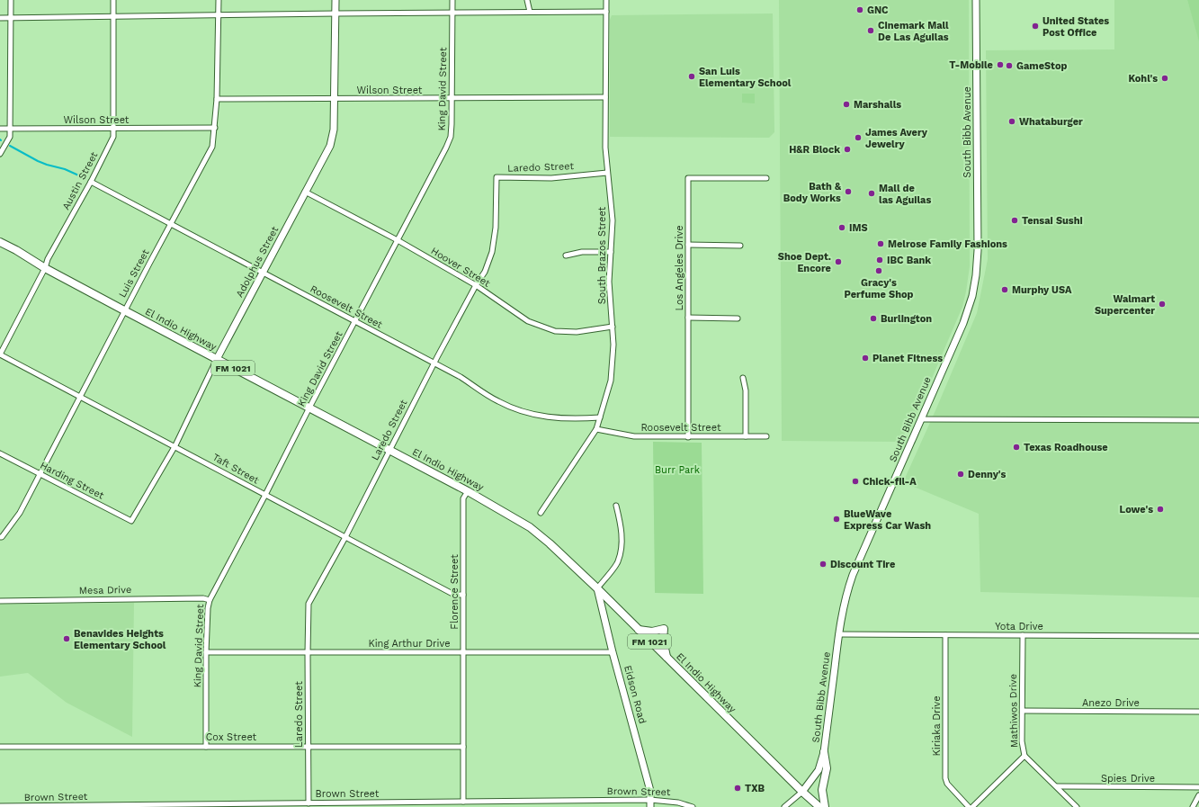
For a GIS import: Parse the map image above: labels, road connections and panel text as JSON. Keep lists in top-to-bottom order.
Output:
{
  "streets": {
    "main road": [
      "South Bibb Avenue",
      "Adolphus Street",
      "El Indio Highway",
      "FM 1021",
      "Eidson Road"
    ],
    "street": [
      "King David Street",
      "Wilson Street",
      "Laredo Street",
      "Austin Street",
      "South Brazos Street",
      "Hoover Street",
      "Los Angeles Drive",
      "Luis Street",
      "Roosevelt Street",
      "Taft Street",
      "Harding Street",
      "Mesa Drive",
      "Florence Street",
      "Yota Drive",
      "King Arthur Drive",
      "Anezo Drive",
      "Mathiwos Drive",
      "Kiriaka Drive",
      "Cox Street",
      "Spies Drive",
      "Brown Street"
    ]
  },
  "crossings": [
    ["King David Street", "Wilson Street"],
    ["King David Street", "Hoover Street"],
    ["King David Street", "Roosevelt Street"],
    ["King David Street", "El Indio Highway"],
    ["King David Street", "Taft Street"],
    ["King David Street", "Mesa Drive"],
    ["King David Street", "King Arthur Drive"],
    ["King David Street", "Cox Street"],
    ["Wilson Street", "Austin Street"],
    ["Wilson Street", "South Brazos Street"],
    ["Wilson Street", "Adolphus Street"],
    ["Wilson Street", "Luis Street"],
    ["South Bibb Avenue", "El Indio Highway"],
    ["South Bibb Avenue", "Yota Drive"],
    ["Laredo Street", "South Brazos Street"],
    ["Laredo Street", "Hoover Street"],
    ["Laredo Street", "Roosevelt Street"],
    ["Laredo Street", "El Indio Highway"],
    ["Laredo Street", "Taft Street"],
    ["Laredo Street", "King Arthur Drive"],
    ["Laredo Street", "Cox Street"],
    ["Laredo Street", "Brown Street"],
    ["Austin Street", "Roosevelt Street"],
    ["Austin Street", "El Indio Highway"],
    ["Austin Street", "Taft Street"],
    ["South Brazos Street", "Hoover Street"],
    ["South Brazos Street", "Roosevelt Street"],
    ["Adolphus Street", "Hoover Street"],
    ["Adolphus Street", "Roosevelt Street"],
    ["Adolphus Street", "El Indio Highway"],
    ["Adolphus Street", "Taft Street"],
    ["Adolphus Street", "Harding Street"],
    ["Los Angeles Drive", "Roosevelt Street"],
    ["Luis Street", "Roosevelt Street"],
    ["Luis Street", "El Indio Highway"],
    ["Luis Street", "Taft Street"],
    ["Luis Street", "Harding Street"],
    ["El Indio Highway", "Florence Street"],
    ["El Indio Highway", "Eidson Road"],
    ["Taft Street", "Florence Street"],
    ["Florence Street", "King Arthur Drive"],
    ["Florence Street", "Cox Street"],
    ["Florence Street", "Brown Street"],
    ["Yota Drive", "Mathiwos Drive"],
    ["Yota Drive", "Kiriaka Drive"],
    ["King Arthur Drive", "Eidson Road"],
    ["Eidson Road", "Brown Street"],
    ["Anezo Drive", "Mathiwos Drive"]
  ],
  "parks": ["Burr Park"],
  "places": [
    "GNC",
    "United States Post Office",
    "Cinemark Mall De Las Aguilas",
    "T-Mobile",
    "GameStop",
    "San Luis Elementary School",
    "Kohl's",
    "Marshalls",
    "Whataburger",
    "James Avery Jewelry",
    "H&R Block",
    "Bath & Body Works",
    "Mall de las Aguilas",
    "Tensai Sushi",
    "IMS",
    "Melrose Family Fashions",
    "IBC Bank",
    "Shoe Dept. Encore",
    "Gracy's Perfume Shop",
    "Murphy USA",
    "Walmart Supercenter",
    "Burlington",
    "Planet Fitness",
    "Texas Roadhouse",
    "Denny's",
    "Chick-fil-A",
    "Lowe's",
    "BlueWave Express Car Wash",
    "Discount Tire",
    "Benavides Heights Elementary School",
    "TXB"
  ]
}
